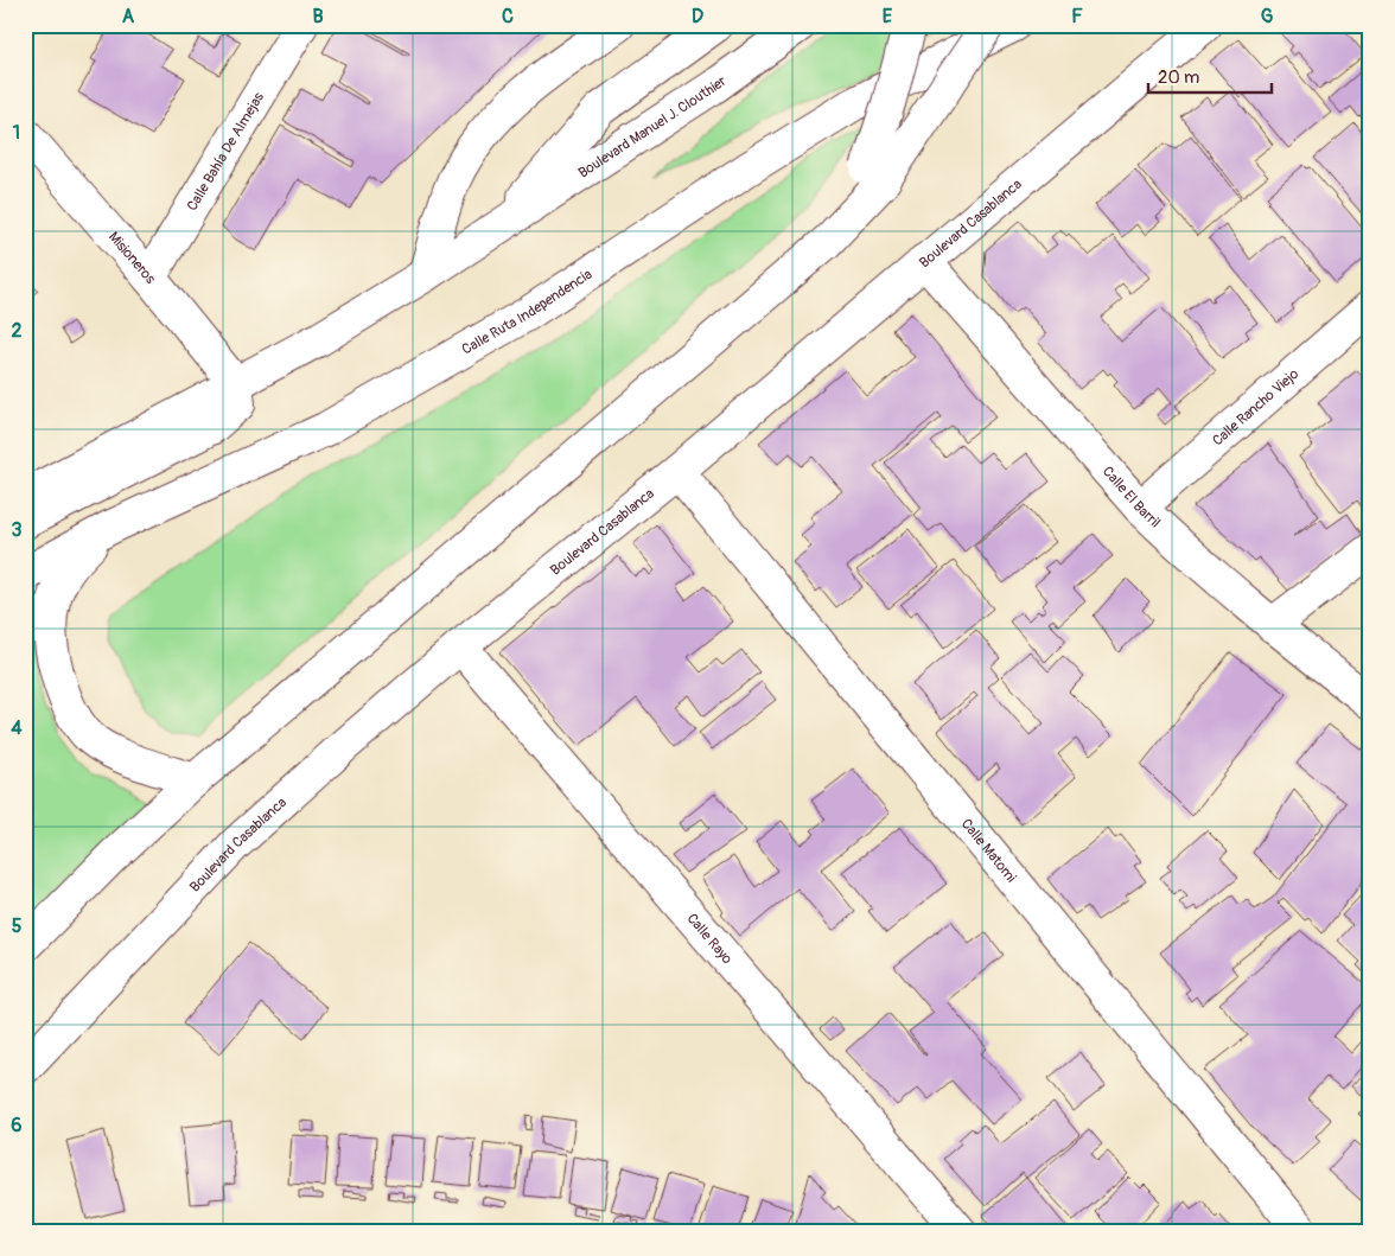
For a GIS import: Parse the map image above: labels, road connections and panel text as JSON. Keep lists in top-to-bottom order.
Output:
{
  "streets": {
    "main road": [
      "Boulevard Manuel J. Clouthier",
      "Calle Bahía De Almejas",
      "Boulevard Casablanca",
      "Misioneros",
      "Calle Ruta Independencia",
      "Calle Rancho Viejo",
      "Calle El Barril",
      "Calle Matomi",
      "Calle Rayo"
    ]
  },
  "crossings": [
    ["Calle Bahía De Almejas", "Misioneros"],
    ["Boulevard Casablanca", "Calle El Barril"],
    ["Boulevard Casablanca", "Calle Matomi"],
    ["Boulevard Casablanca", "Calle Rayo"],
    ["Calle Rancho Viejo", "Calle El Barril"]
  ],
  "scale_bar": "20 m",
  "grid": {
    "columns": [
      "A",
      "B",
      "C",
      "D",
      "E",
      "F",
      "G"
    ],
    "rows": [
      "1",
      "2",
      "3",
      "4",
      "5",
      "6"
    ]
  }
}
